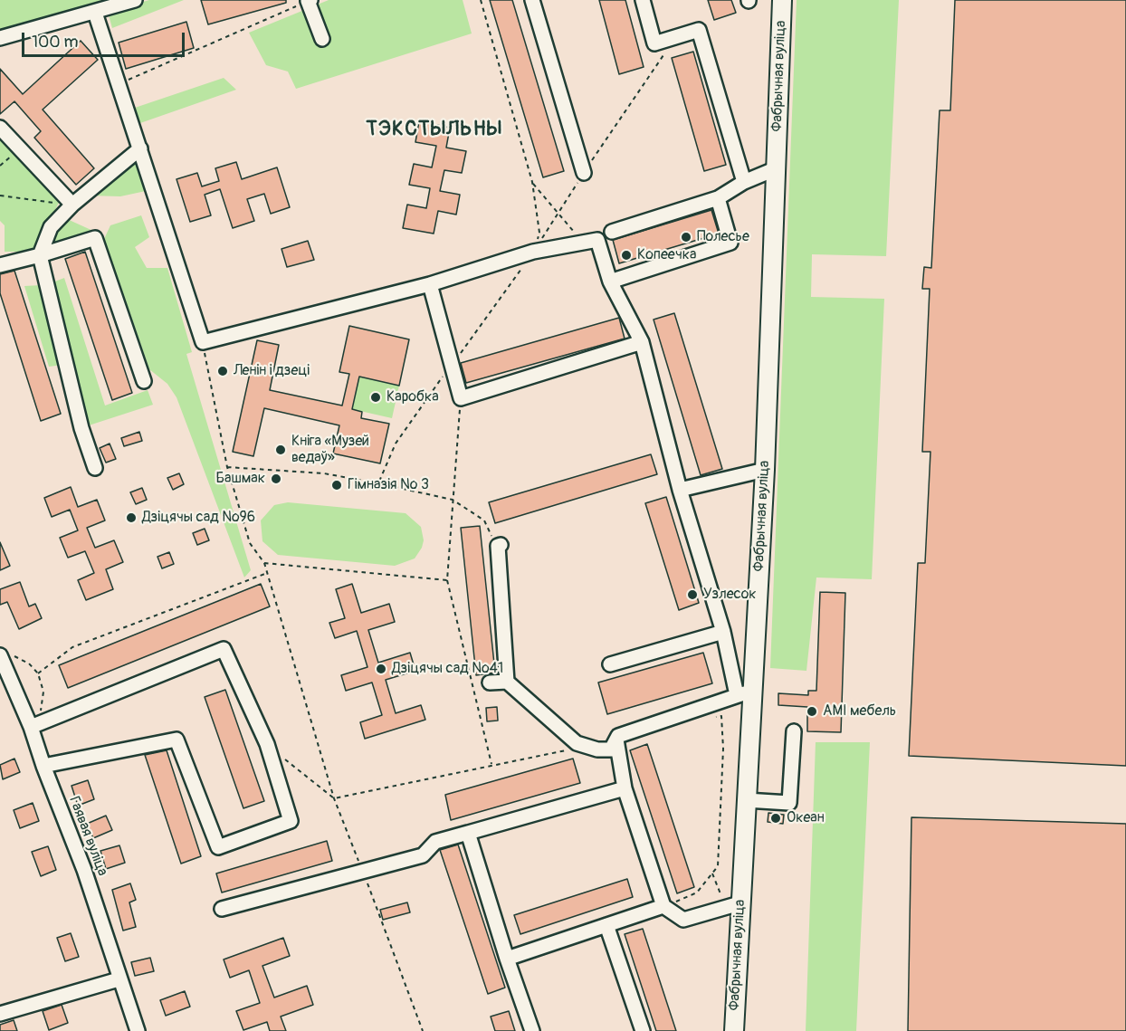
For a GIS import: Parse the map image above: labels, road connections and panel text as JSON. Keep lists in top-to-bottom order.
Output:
{
  "streets": {
    "main road": ["Фабрычная вуліца"],
    "street": ["Гаявая вуліца"]
  },
  "districts": ["ТЭКСТЫЛЬНЫ"],
  "places": [
    "Полесье",
    "Копеечка",
    "Ленін і дзеці",
    "Каробка",
    "Кніга «Музей ведаў»",
    "Башмак",
    "Гімназія № 3",
    "Дзіцячы сад №96",
    "Узлесок",
    "Дзіцячы сад №41",
    "AMI мебель",
    "Океан"
  ],
  "scale_bar": "100 m"
}
